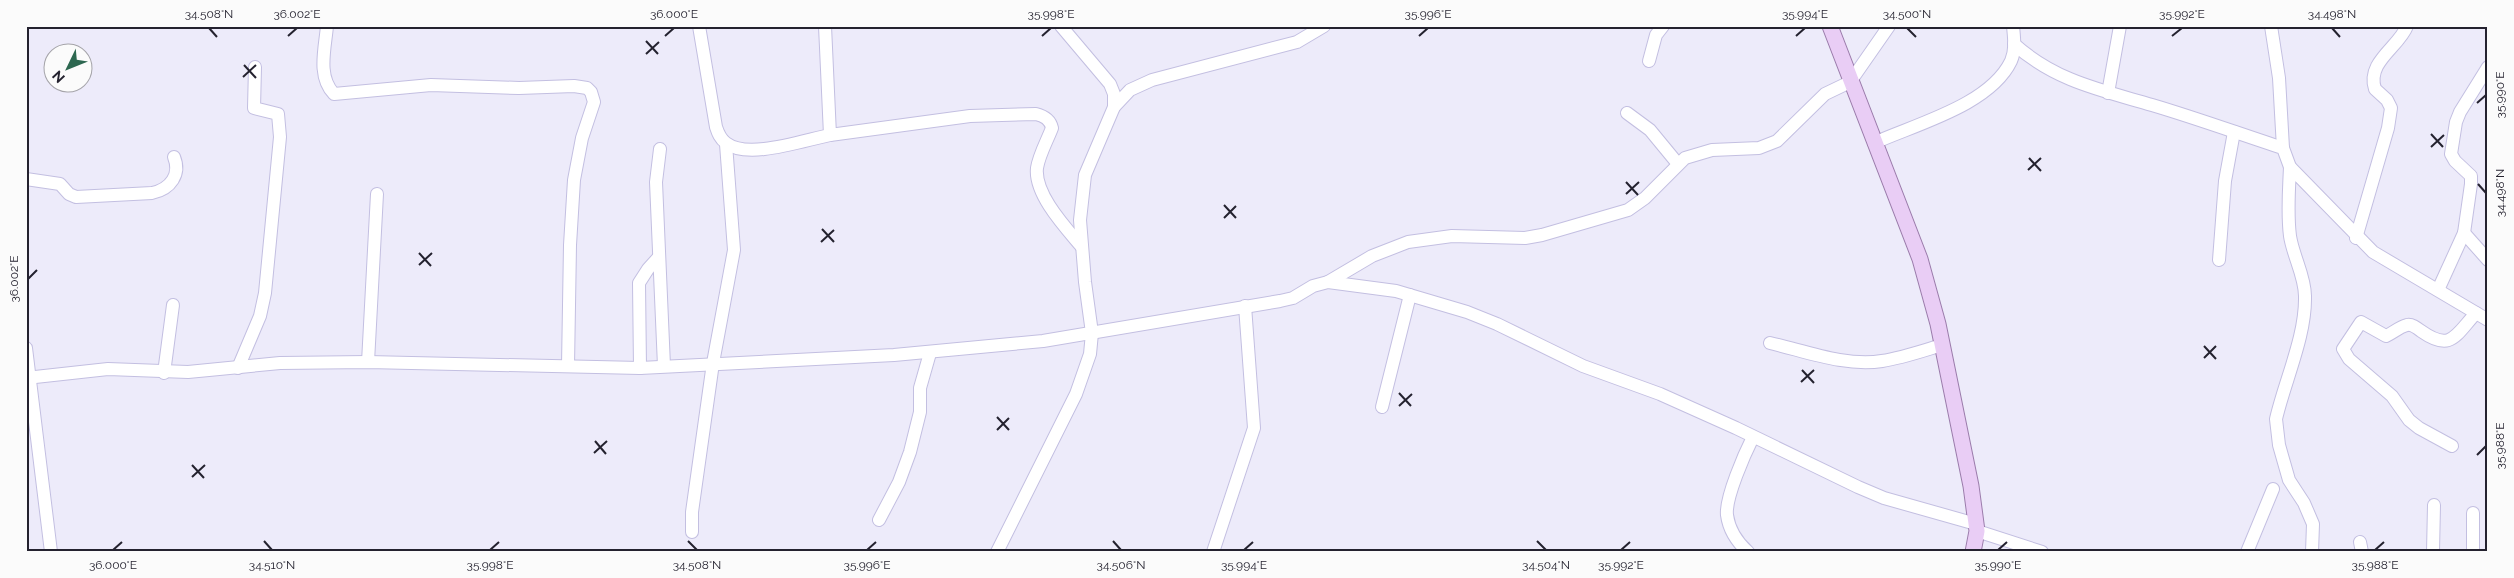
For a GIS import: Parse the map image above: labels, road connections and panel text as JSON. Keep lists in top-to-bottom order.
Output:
{
  "north": "bottom left",
  "coordinates": [
    "34.508°N",
    "36.002°E",
    "36.000°E",
    "35.998°E",
    "35.996°E",
    "35.994°E",
    "34.500°N",
    "35.992°E",
    "34.498°N",
    "35.990°E",
    "35.988°E",
    "34.510°N",
    "34.506°N",
    "34.504°N"
  ]
}
